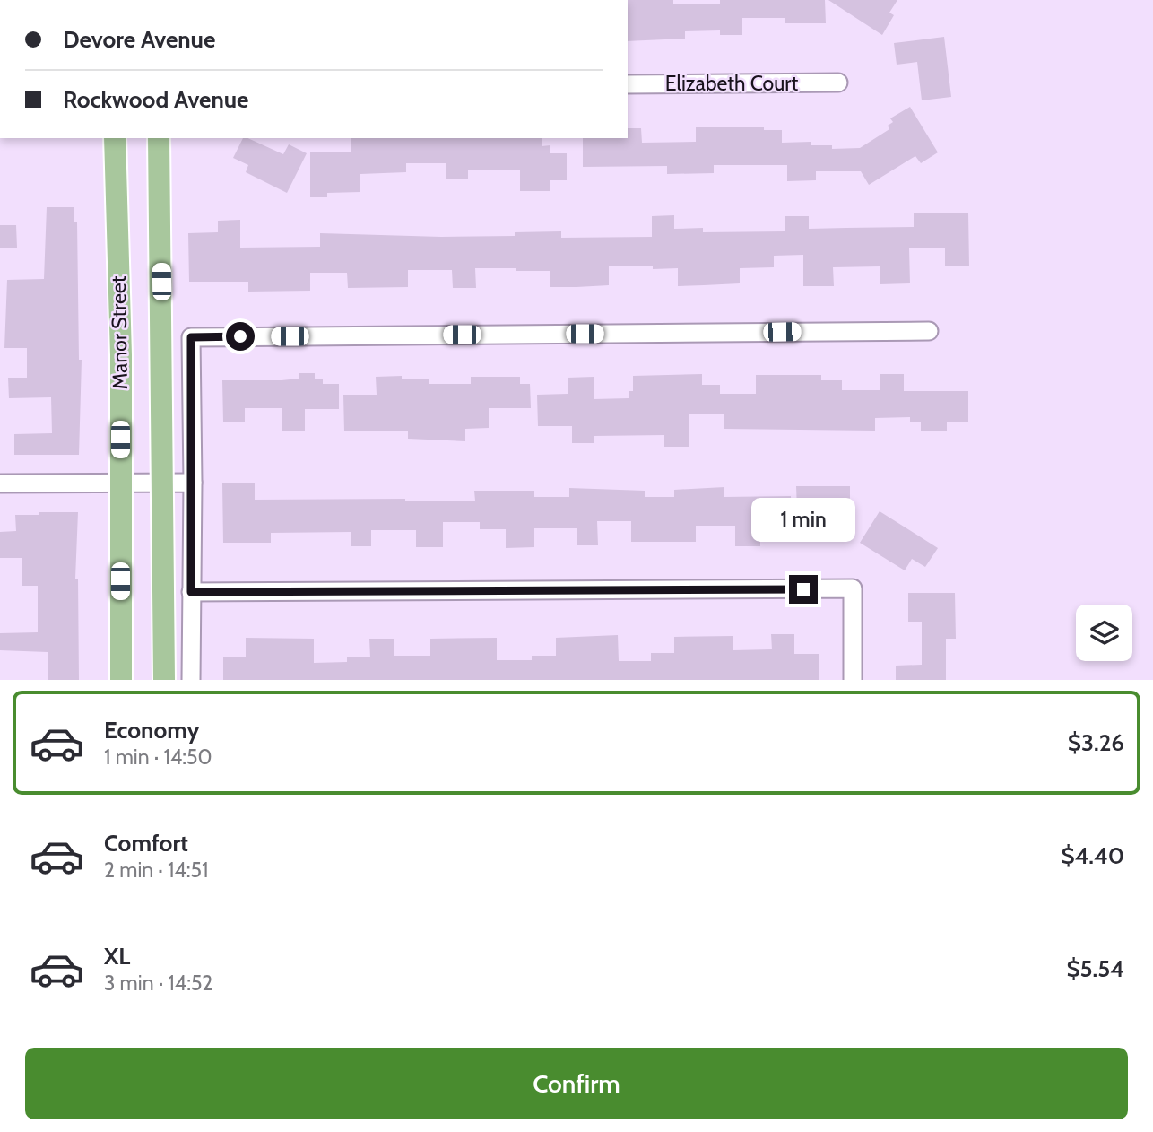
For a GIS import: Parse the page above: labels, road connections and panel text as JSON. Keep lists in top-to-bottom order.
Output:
{
  "streets": {
    "main road": ["Manor Street"],
    "street": ["Elizabeth Court"]
  },
  "page": {
    "banner": ["Devore Avenue", "Rockwood Avenue"],
    "bubble": "1 min",
    "list": [
      {
        "name": "Economy",
        "note": "1 min · 14:50",
        "value": "$3.26"
      },
      {
        "name": "Comfort",
        "note": "2 min · 14:51",
        "value": "$4.40"
      },
      {
        "name": "XL",
        "note": "3 min · 14:52",
        "value": "$5.54"
      }
    ],
    "buttons": "Confirm"
  }
}
